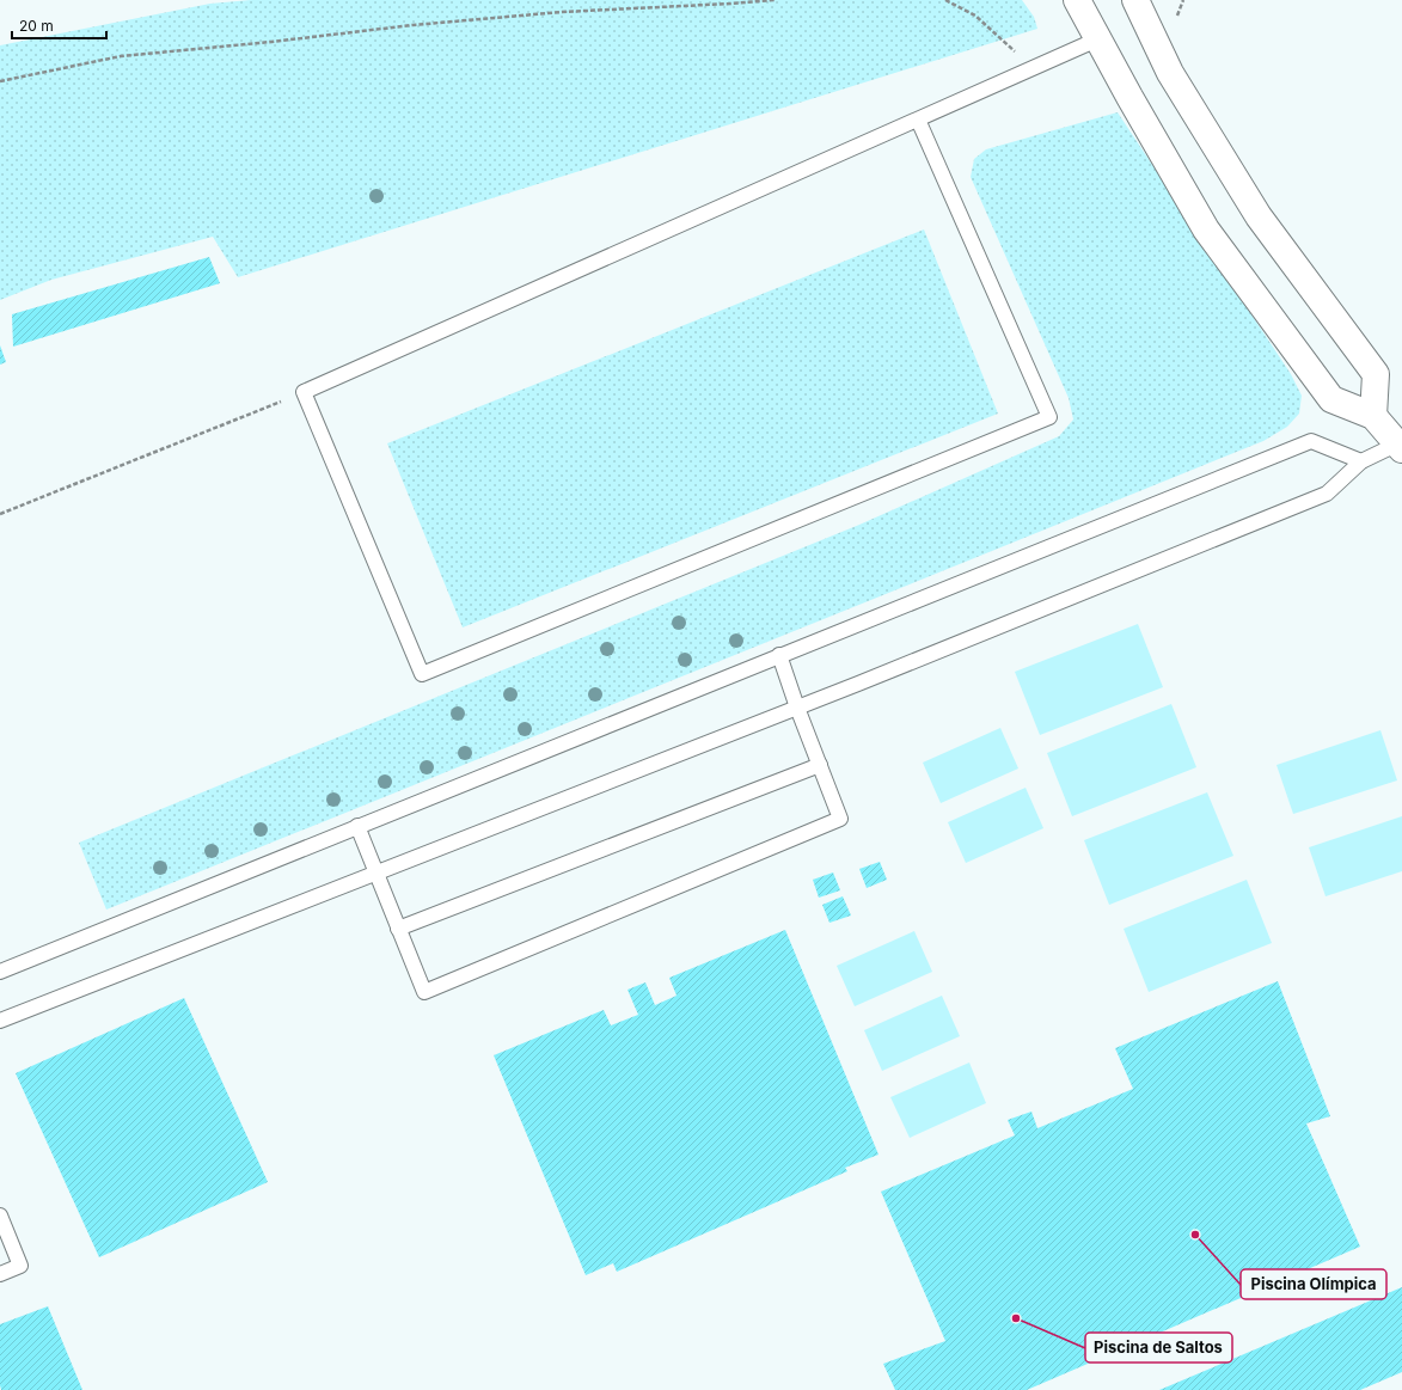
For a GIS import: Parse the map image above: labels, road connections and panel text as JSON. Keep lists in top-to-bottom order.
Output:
{
  "places": ["Piscina Olímpica", "Piscina de Saltos"],
  "scale_bar": "20 m"
}
